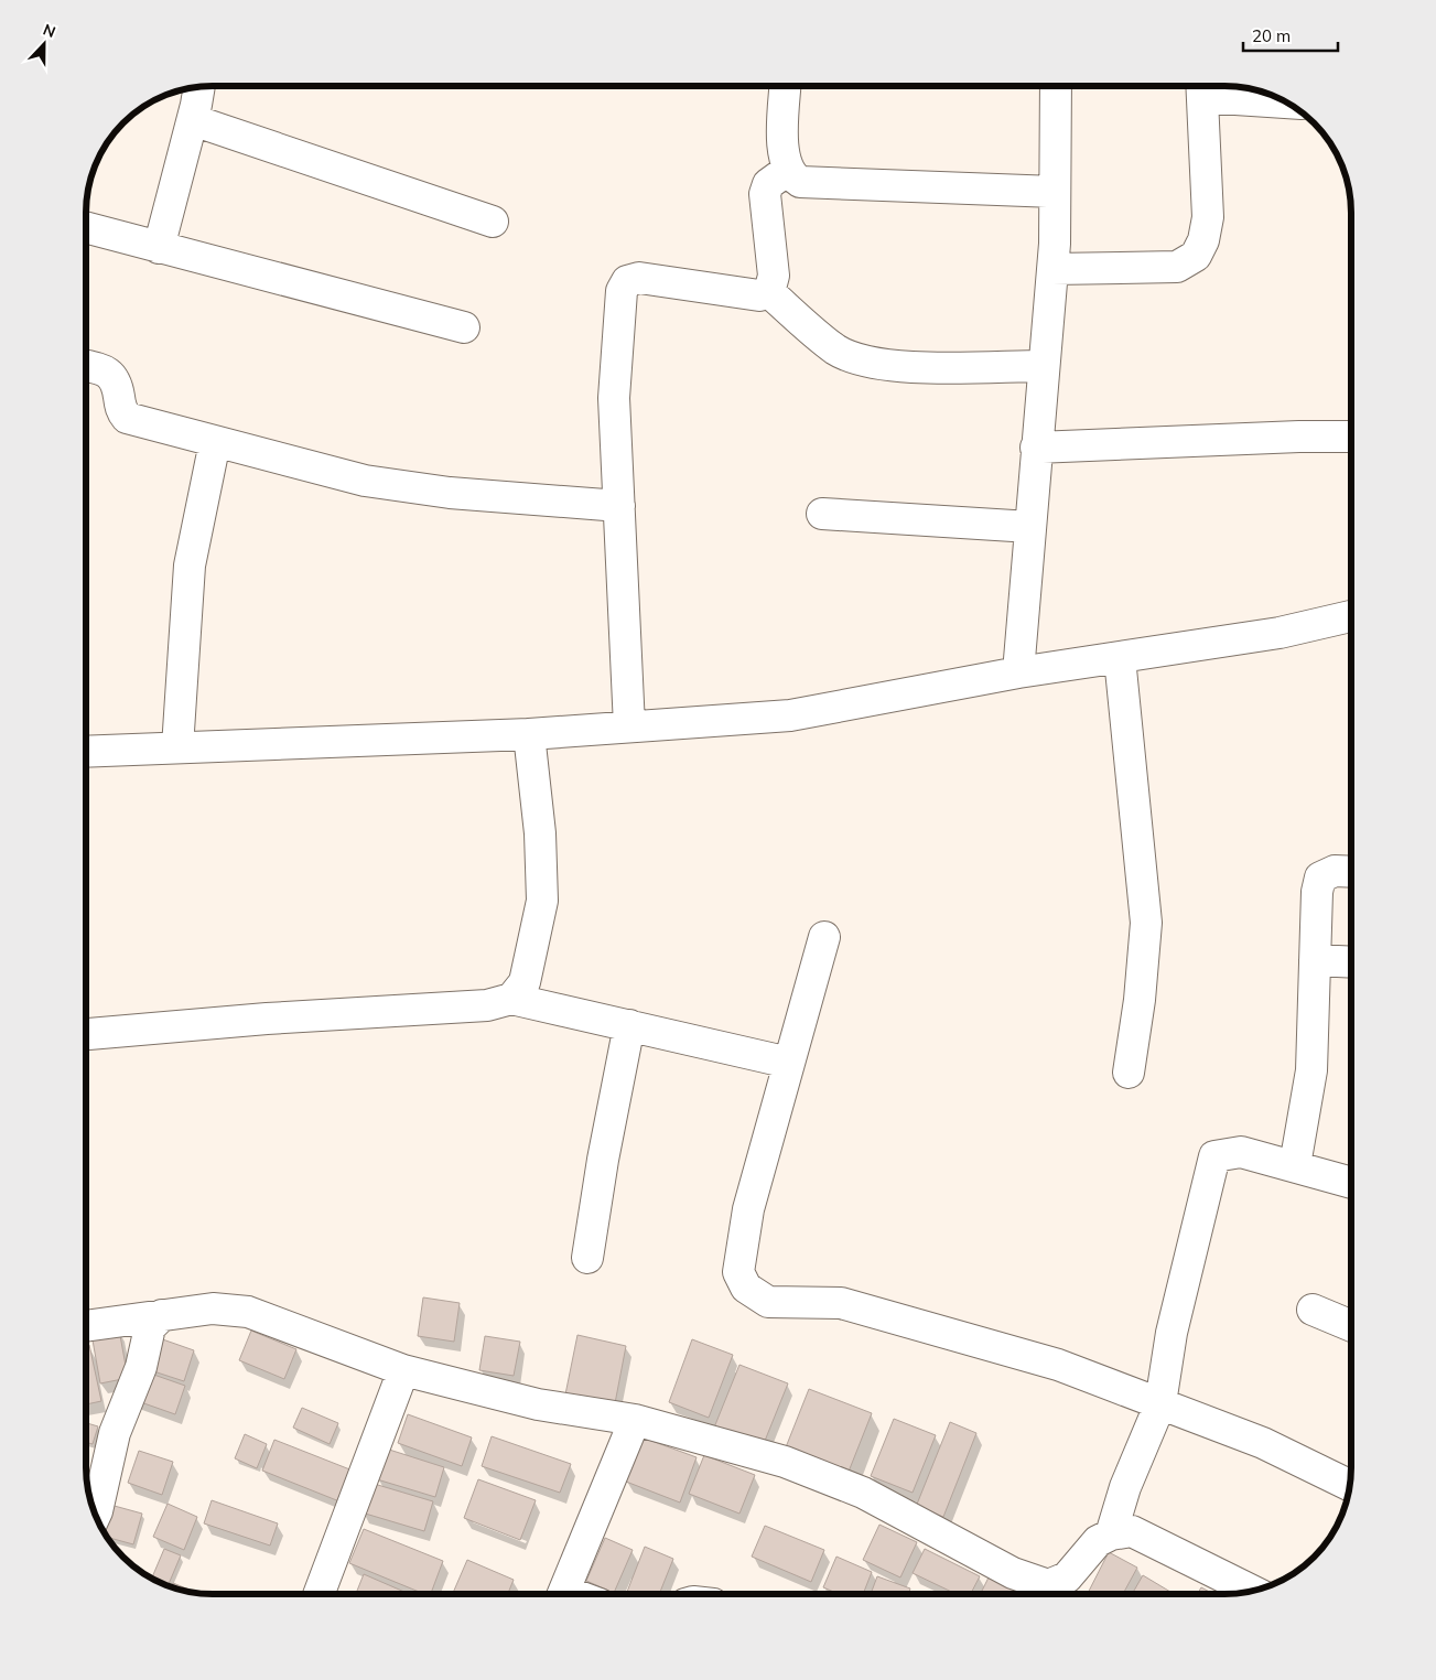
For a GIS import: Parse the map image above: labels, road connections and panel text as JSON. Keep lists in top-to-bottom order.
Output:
{
  "scale_bar": "20 m",
  "north": "top"
}
